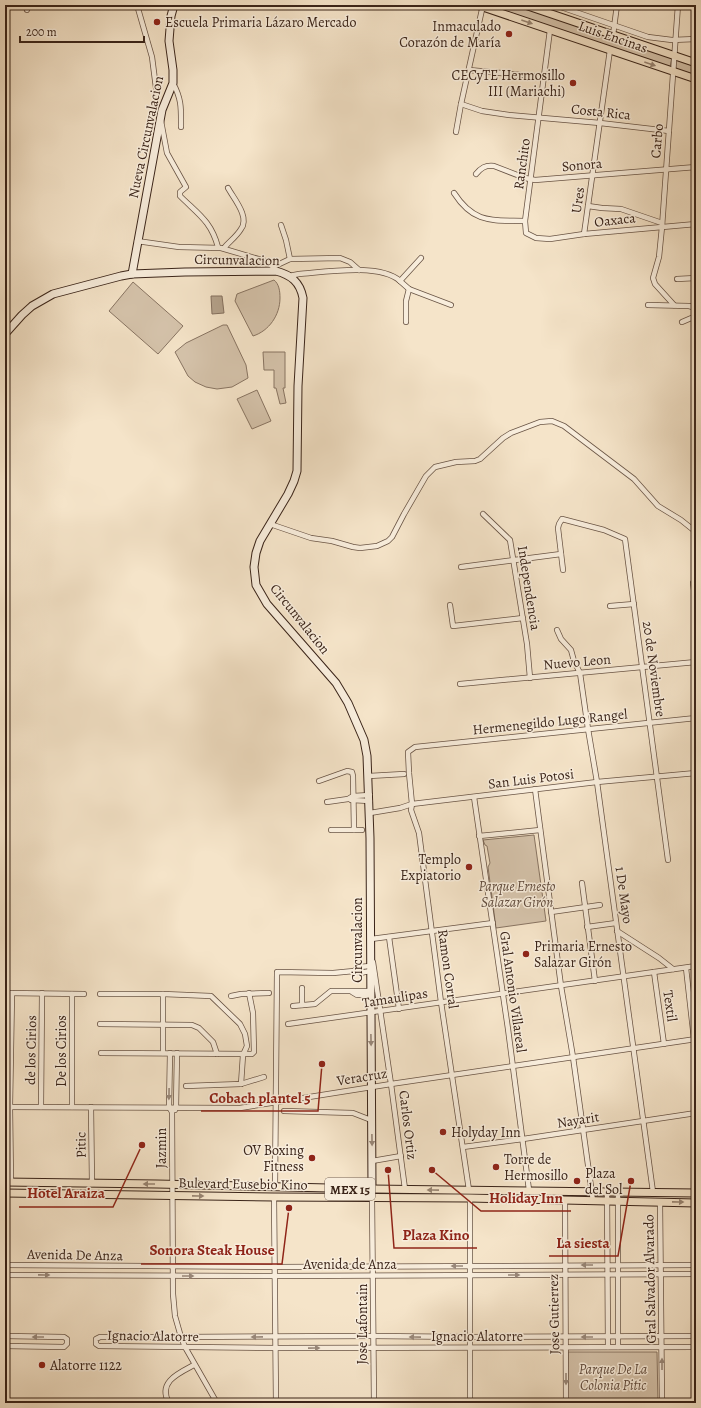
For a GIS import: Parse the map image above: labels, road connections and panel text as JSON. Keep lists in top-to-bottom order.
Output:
{
  "streets": {
    "main road": ["Luis Encinas", "Bulevard Eusebio Kino", "MEX 15"],
    "street": [
      "Costa Rica",
      "Nueva Circunvalacion",
      "Carbo",
      "Ranchito",
      "Sonora",
      "Ures",
      "Oaxaca",
      "Circunvalacion",
      "Independencia",
      "Nuevo Leon",
      "20 de Noviembre",
      "Hermenegildo Lugo Rangel",
      "San Luis Potosi",
      "1 De Mayo",
      "Ramon Corral",
      "Gral Antonio Villareal",
      "Tamaulipas",
      "Textil",
      "de los Cirios",
      "De los Cirios",
      "Veracruz",
      "Nayarit",
      "Carlos Ortiz",
      "Pitic",
      "Jazmin",
      "Avenida De Anza",
      "Avenida de Anza",
      "Gral Salvador Alvarado",
      "Jose Gutierrez",
      "Jose Lafontain",
      "Ignacio Alatorre"
    ]
  },
  "crossings": [
    ["Luis Encinas", "Carbo"],
    ["Luis Encinas", "Ranchito"],
    ["Luis Encinas", "Ures"],
    ["Costa Rica", "Carbo"],
    ["Costa Rica", "Ranchito"],
    ["Costa Rica", "Ures"],
    ["Nueva Circunvalacion", "Circunvalacion"],
    ["Carbo", "Sonora"],
    ["Carbo", "Oaxaca"],
    ["Ranchito", "Sonora"],
    ["Ranchito", "Oaxaca"],
    ["Sonora", "Ures"],
    ["Ures", "Oaxaca"],
    ["Circunvalacion", "San Luis Potosi"],
    ["Circunvalacion", "Tamaulipas"],
    ["Circunvalacion", "Veracruz"],
    ["Circunvalacion", "Carlos Ortiz"],
    ["Circunvalacion", "MEX 15"],
    ["Independencia", "Nuevo Leon"],
    ["Nuevo Leon", "20 de Noviembre"],
    ["Nuevo Leon", "1 De Mayo"],
    ["20 de Noviembre", "Hermenegildo Lugo Rangel"],
    ["20 de Noviembre", "San Luis Potosi"],
    ["Hermenegildo Lugo Rangel", "1 De Mayo"],
    ["Hermenegildo Lugo Rangel", "Ramon Corral"],
    ["San Luis Potosi", "1 De Mayo"],
    ["San Luis Potosi", "Ramon Corral"],
    ["San Luis Potosi", "Gral Antonio Villareal"],
    ["1 De Mayo", "Tamaulipas"],
    ["1 De Mayo", "Veracruz"],
    ["1 De Mayo", "Nayarit"],
    ["1 De Mayo", "MEX 15"],
    ["Ramon Corral", "Tamaulipas"],
    ["Ramon Corral", "Veracruz"],
    ["Ramon Corral", "Nayarit"],
    ["Ramon Corral", "MEX 15"],
    ["Gral Antonio Villareal", "Tamaulipas"],
    ["Gral Antonio Villareal", "Veracruz"],
    ["Gral Antonio Villareal", "Nayarit"],
    ["Gral Antonio Villareal", "MEX 15"],
    ["Tamaulipas", "Textil"],
    ["Tamaulipas", "Carlos Ortiz"],
    ["Textil", "Veracruz"],
    ["de los Cirios", "Veracruz"],
    ["De los Cirios", "Veracruz"],
    ["Veracruz", "Carlos Ortiz"],
    ["Veracruz", "Pitic"],
    ["Veracruz", "Jazmin"],
    ["Carlos Ortiz", "MEX 15"],
    ["Pitic", "MEX 15"],
    ["Jazmin", "Bulevard Eusebio Kino"],
    ["Jazmin", "MEX 15"],
    ["Jazmin", "Avenida De Anza"],
    ["Jazmin", "Avenida de Anza"],
    ["Jazmin", "Ignacio Alatorre"],
    ["Bulevard Eusebio Kino", "Gral Salvador Alvarado"],
    ["Bulevard Eusebio Kino", "Jose Gutierrez"],
    ["Bulevard Eusebio Kino", "Jose Lafontain"],
    ["Avenida De Anza", "Gral Salvador Alvarado"],
    ["Avenida De Anza", "Jose Gutierrez"],
    ["Avenida De Anza", "Jose Lafontain"],
    ["Avenida de Anza", "Gral Salvador Alvarado"],
    ["Avenida de Anza", "Jose Gutierrez"],
    ["Avenida de Anza", "Jose Lafontain"],
    ["Gral Salvador Alvarado", "Ignacio Alatorre"],
    ["Jose Gutierrez", "Ignacio Alatorre"],
    ["Jose Lafontain", "Ignacio Alatorre"]
  ],
  "one_way": ["Avenida de Anza"],
  "parks": ["Parque Ernesto Salazar Girón", "Parque De La Colonia Pitic"],
  "places": [
    "Escuela Primaria Lázaro Mercado",
    "Inmaculado Corazón de María",
    "CECyTE Hermosillo III (Mariachi)",
    "Templo Expiatorio",
    "Primaria Ernesto Salazar Girón",
    "Cobach plantel 5",
    "Holyday Inn",
    "Hotel Araiza",
    "OV Boxing Fitness",
    "Torre de Hermosillo",
    "Plaza Kino",
    "Holiday Inn",
    "Plaza del Sol",
    "La siesta",
    "Sonora Steak House",
    "Alatorre 1122"
  ],
  "scale_bar": "200 m"
}
